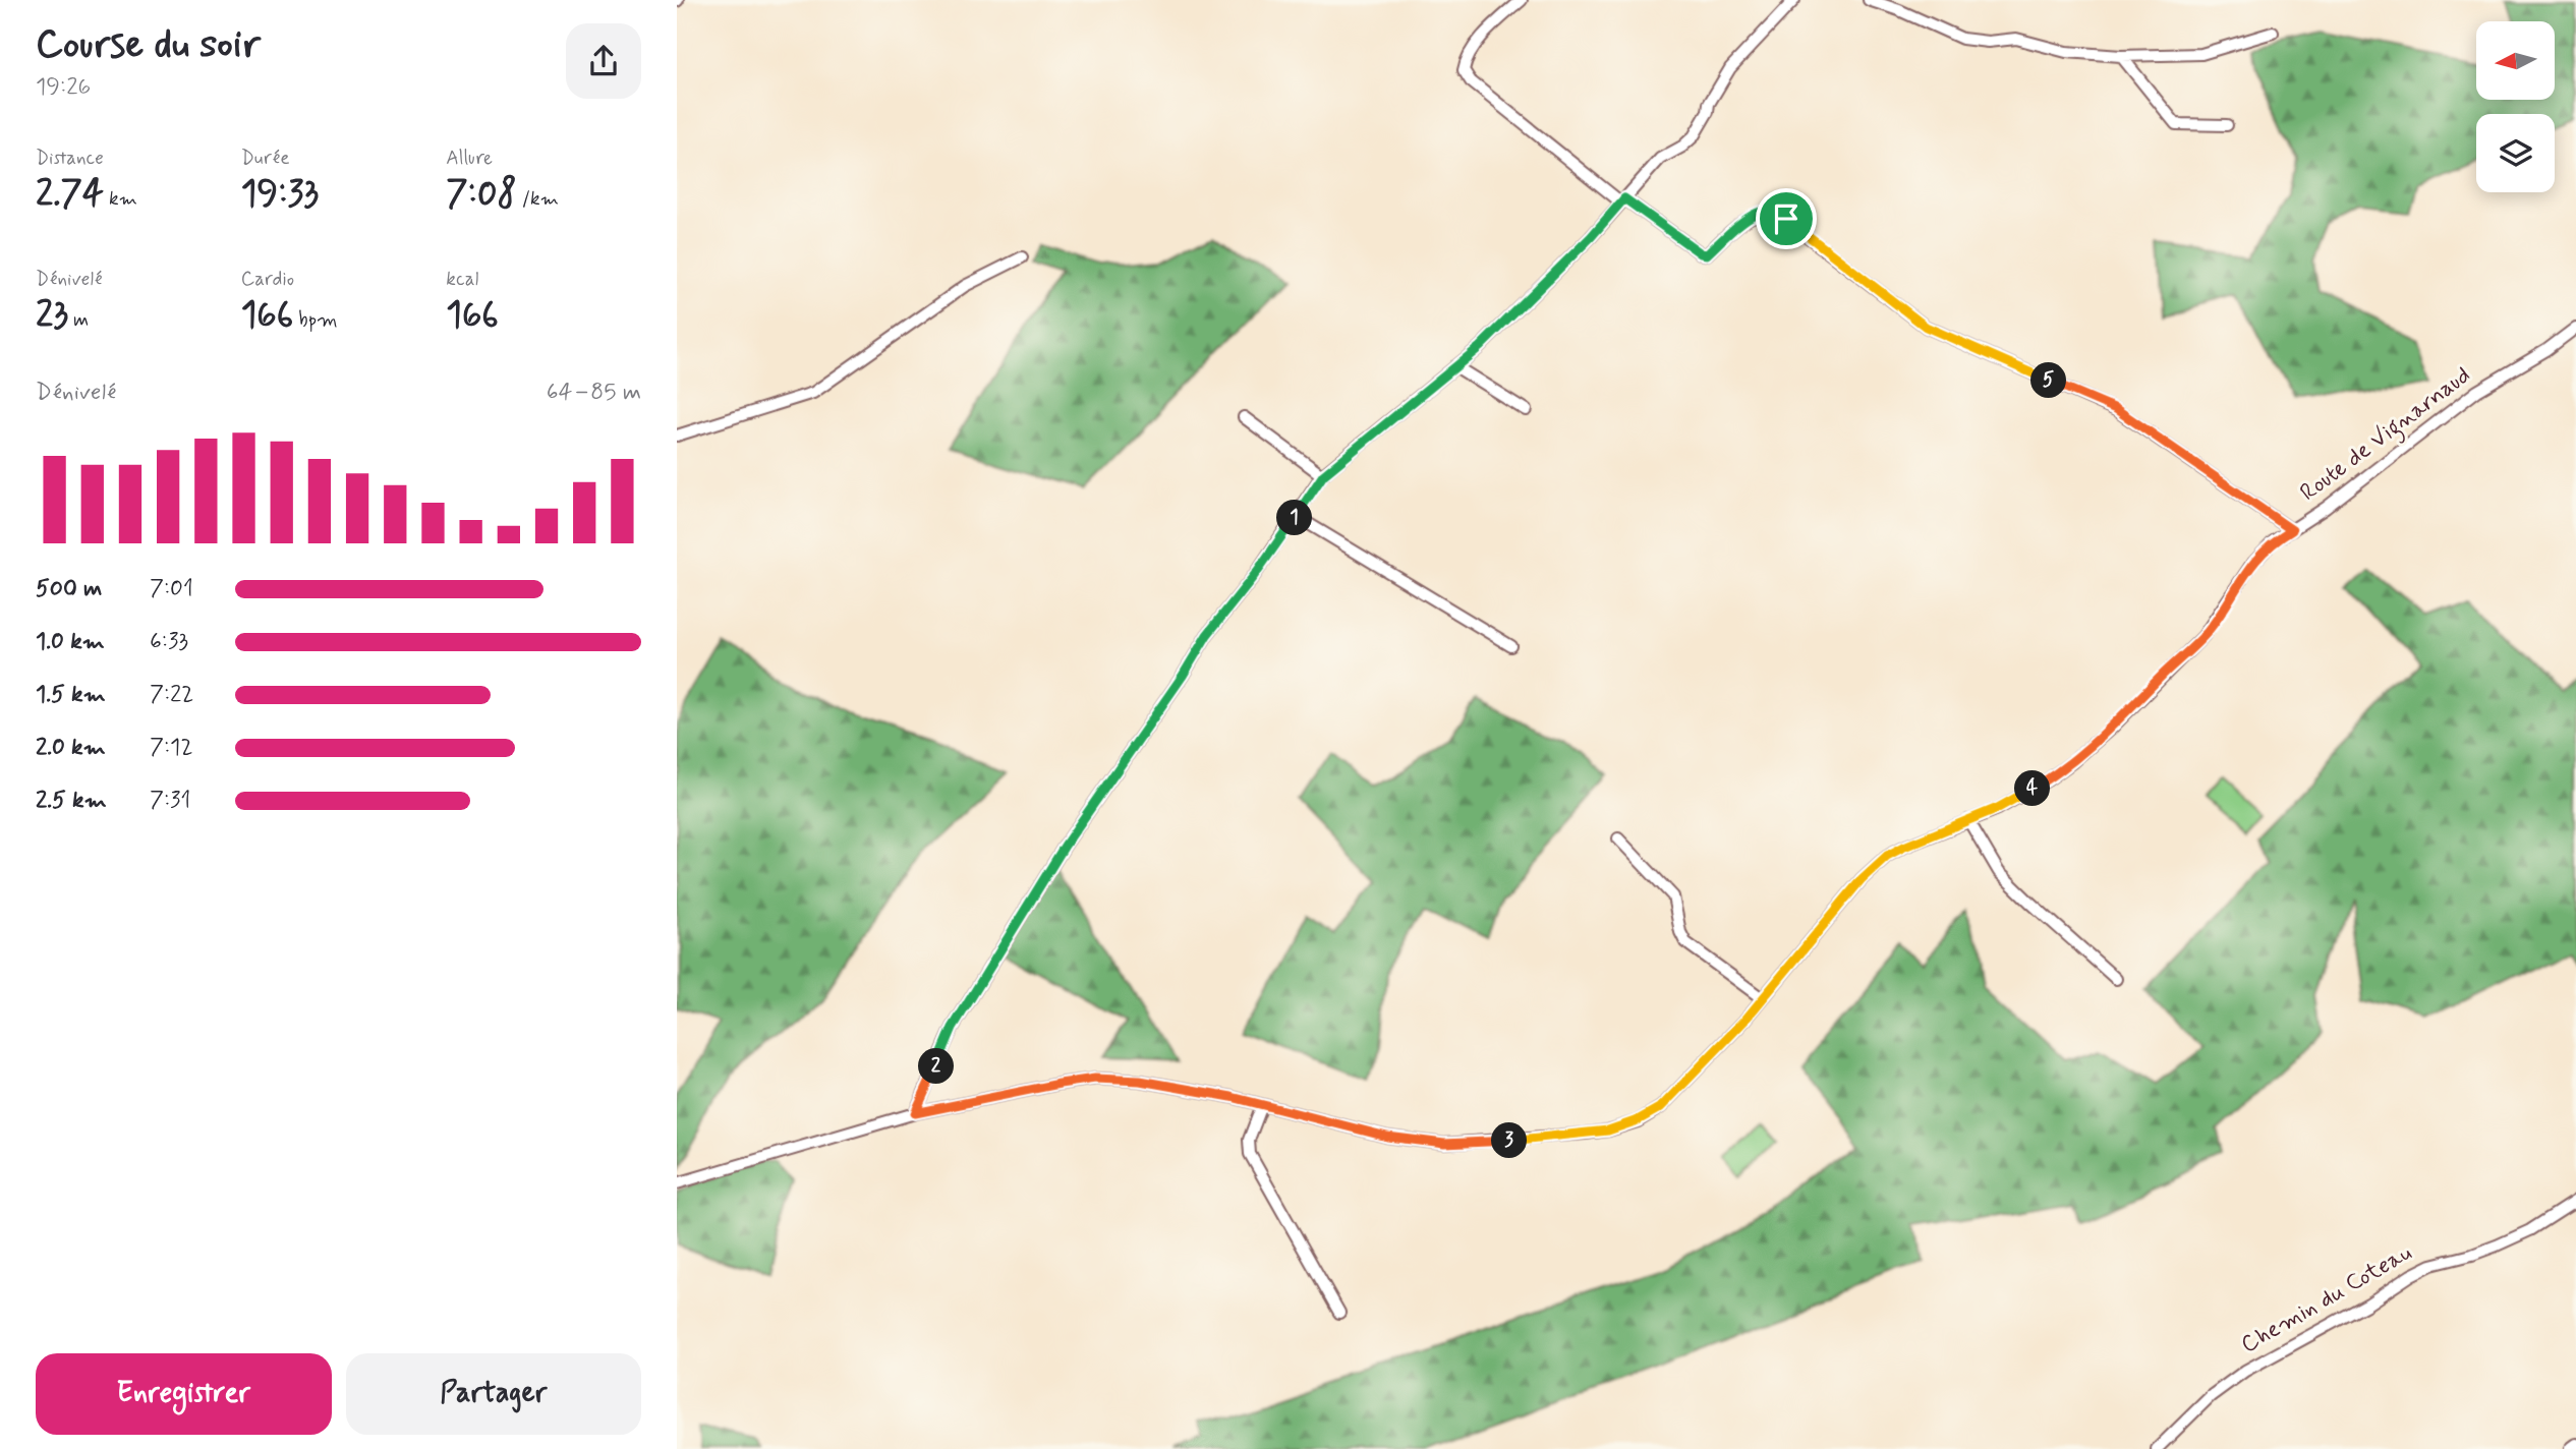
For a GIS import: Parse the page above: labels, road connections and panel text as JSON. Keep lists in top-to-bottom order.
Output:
{
  "streets": {
    "street": ["Route de Vignarnaud", "Chemin du Coteau"]
  },
  "north": "left",
  "page": {
    "heading": ["Course du soir", "19:26"],
    "stats": [
      ["Distance", "2.74 km"],
      ["Durée", "19:33"],
      ["Allure", "7:08 /km"],
      ["Dénivelé", "23 m"],
      ["Cardio", "166 bpm"],
      ["kcal", "166"]
    ],
    "pins": [
      "5",
      "1",
      "4",
      "2",
      "3"
    ],
    "chart": ["Dénivelé", "64–85 m"],
    "list": [
      {
        "name": "500 m",
        "note": "7:01"
      },
      {
        "name": "1.0 km",
        "note": "6:33"
      },
      {
        "name": "1.5 km",
        "note": "7:22"
      },
      {
        "name": "2.0 km",
        "note": "7:12"
      },
      {
        "name": "2.5 km",
        "note": "7:31"
      }
    ],
    "buttons": ["Enregistrer", "Partager"]
  }
}
